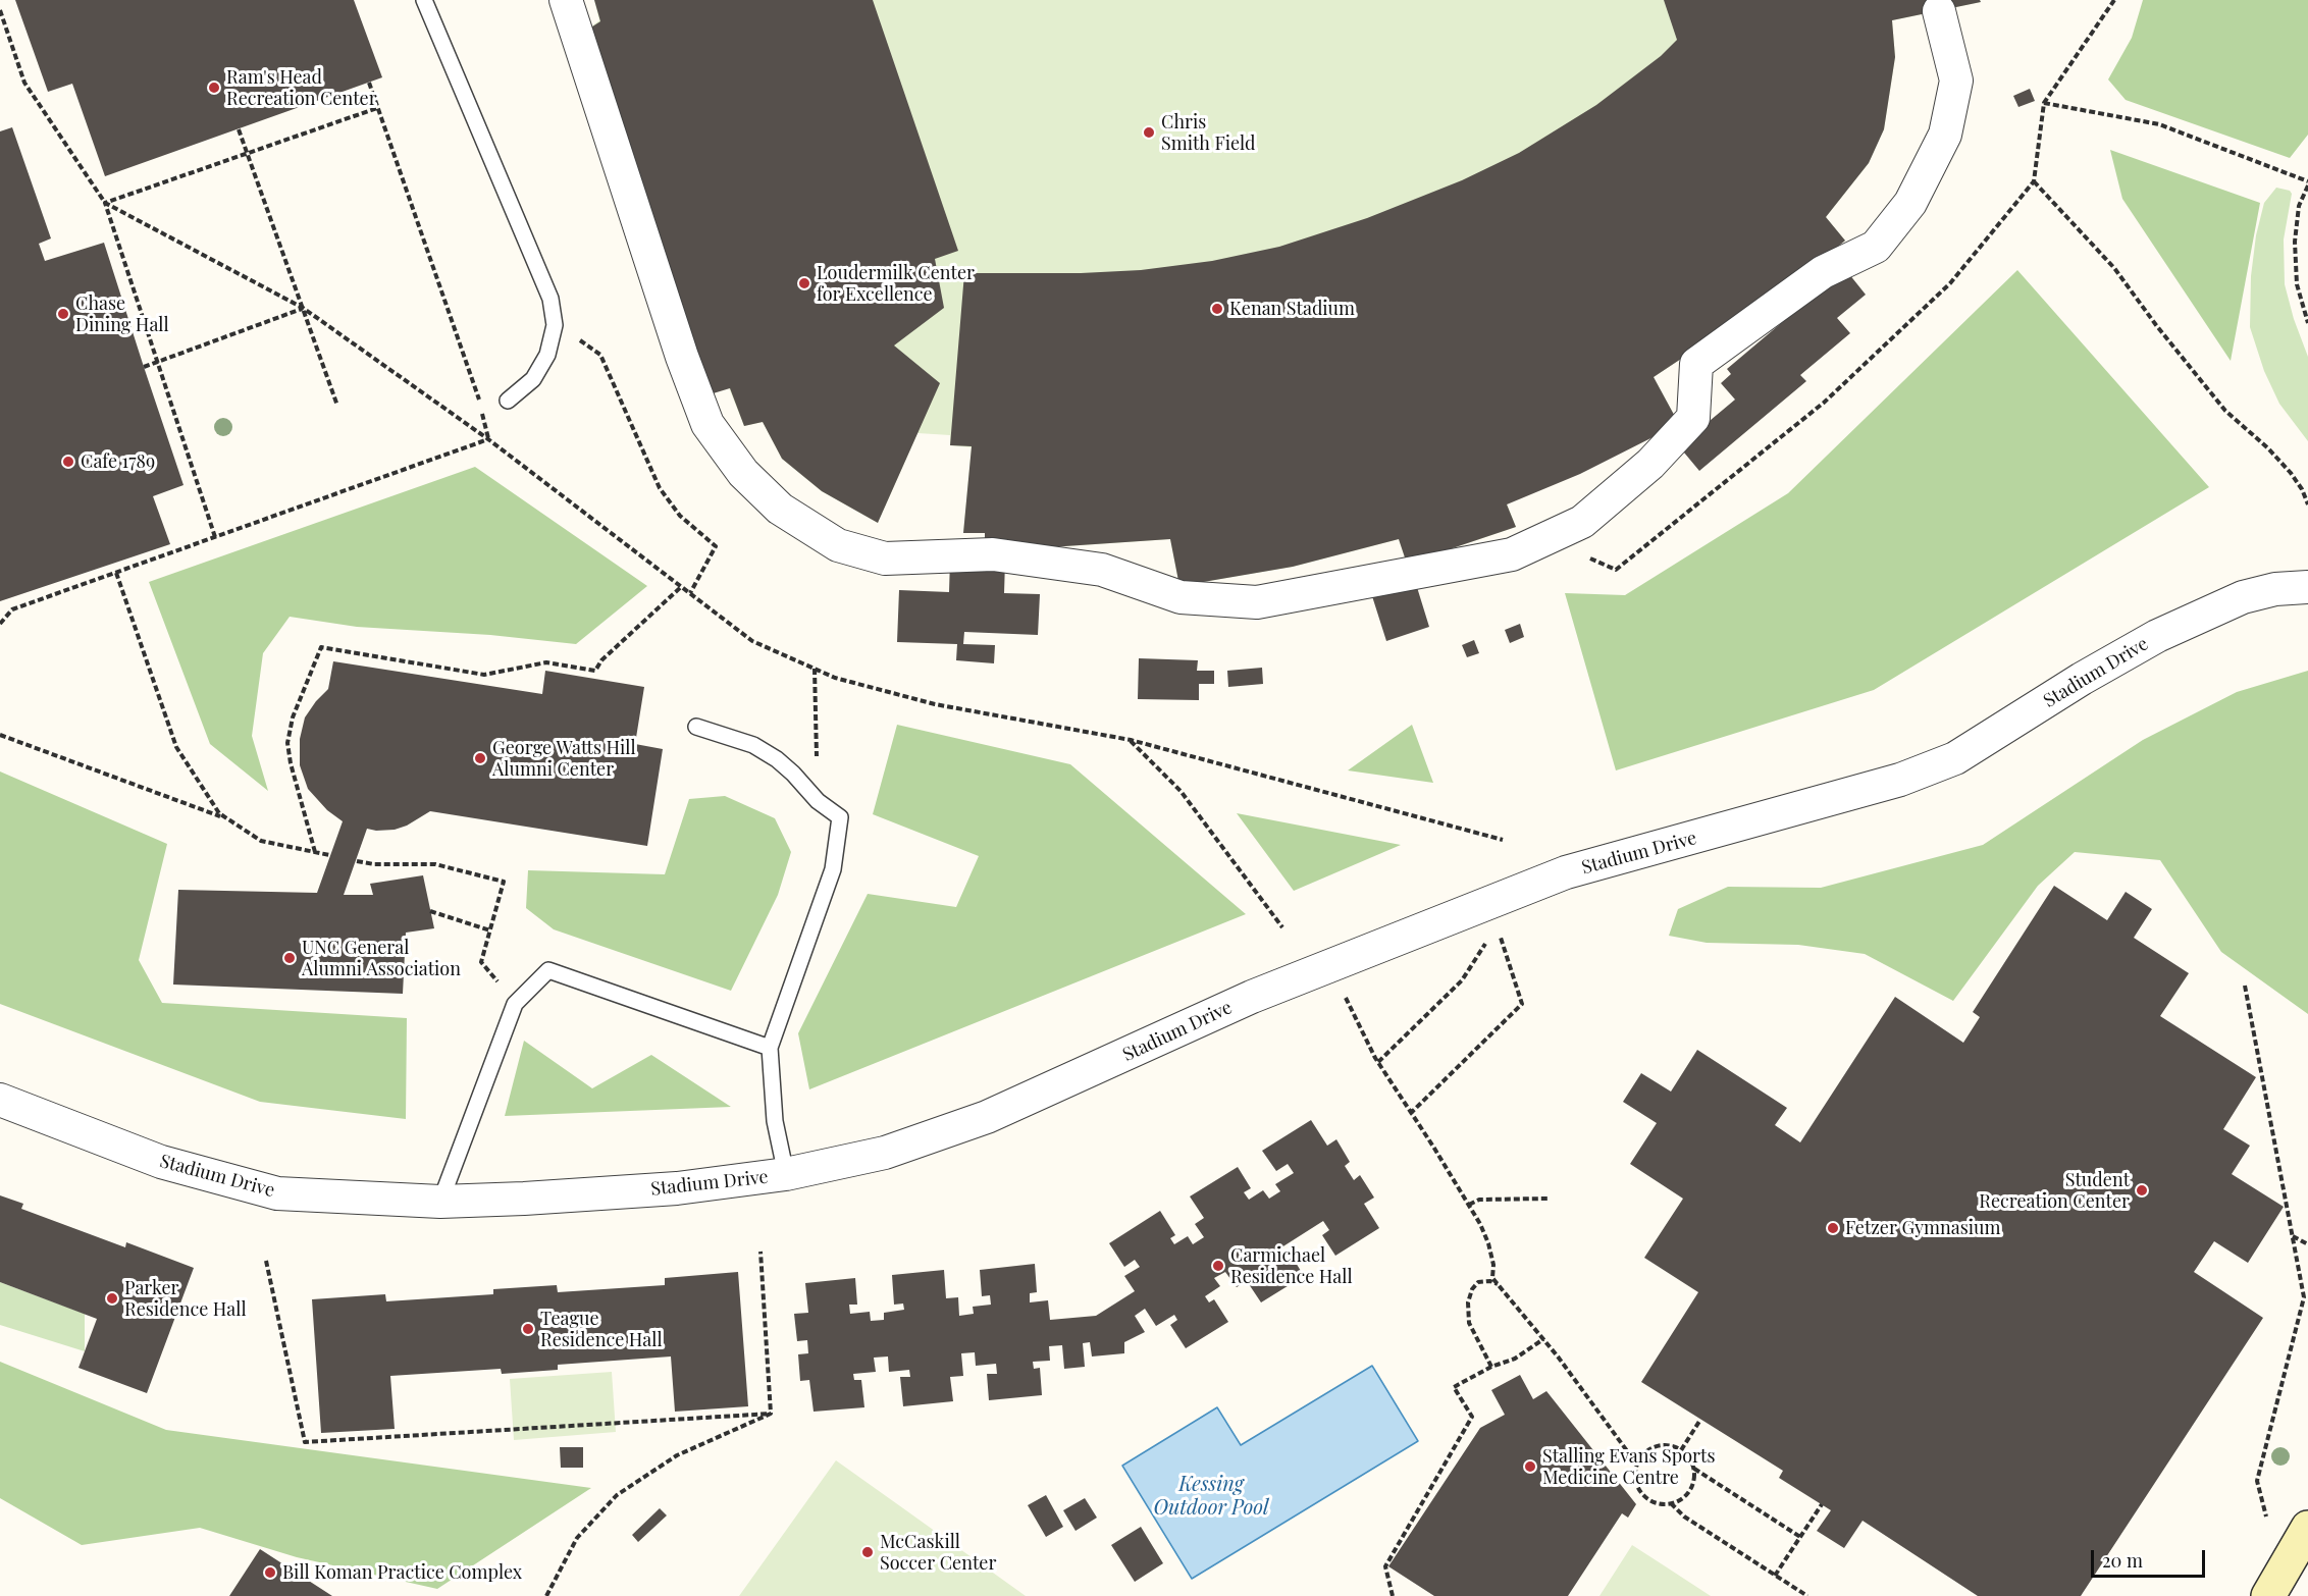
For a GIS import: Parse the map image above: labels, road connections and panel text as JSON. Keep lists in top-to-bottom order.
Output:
{
  "streets": {
    "street": ["Stadium Drive"]
  },
  "water": ["Kessing Outdoor Pool"],
  "places": [
    "Ram's Head Recreation Center",
    "Chris Smith Field",
    "Loudermilk Center for Excellence",
    "Kenan Stadium",
    "Chase Dining Hall",
    "Cafe 1789",
    "George Watts Hill Alumni Center",
    "UNC General Alumni Association",
    "Student Recreation Center",
    "Fetzer Gymnasium",
    "Carmichael Residence Hall",
    "Parker Residence Hall",
    "Teague Residence Hall",
    "Stalling Evans Sports Medicine Centre",
    "McCaskill Soccer Center",
    "Bill Koman Practice Complex"
  ],
  "scale_bar": "20 m"
}
